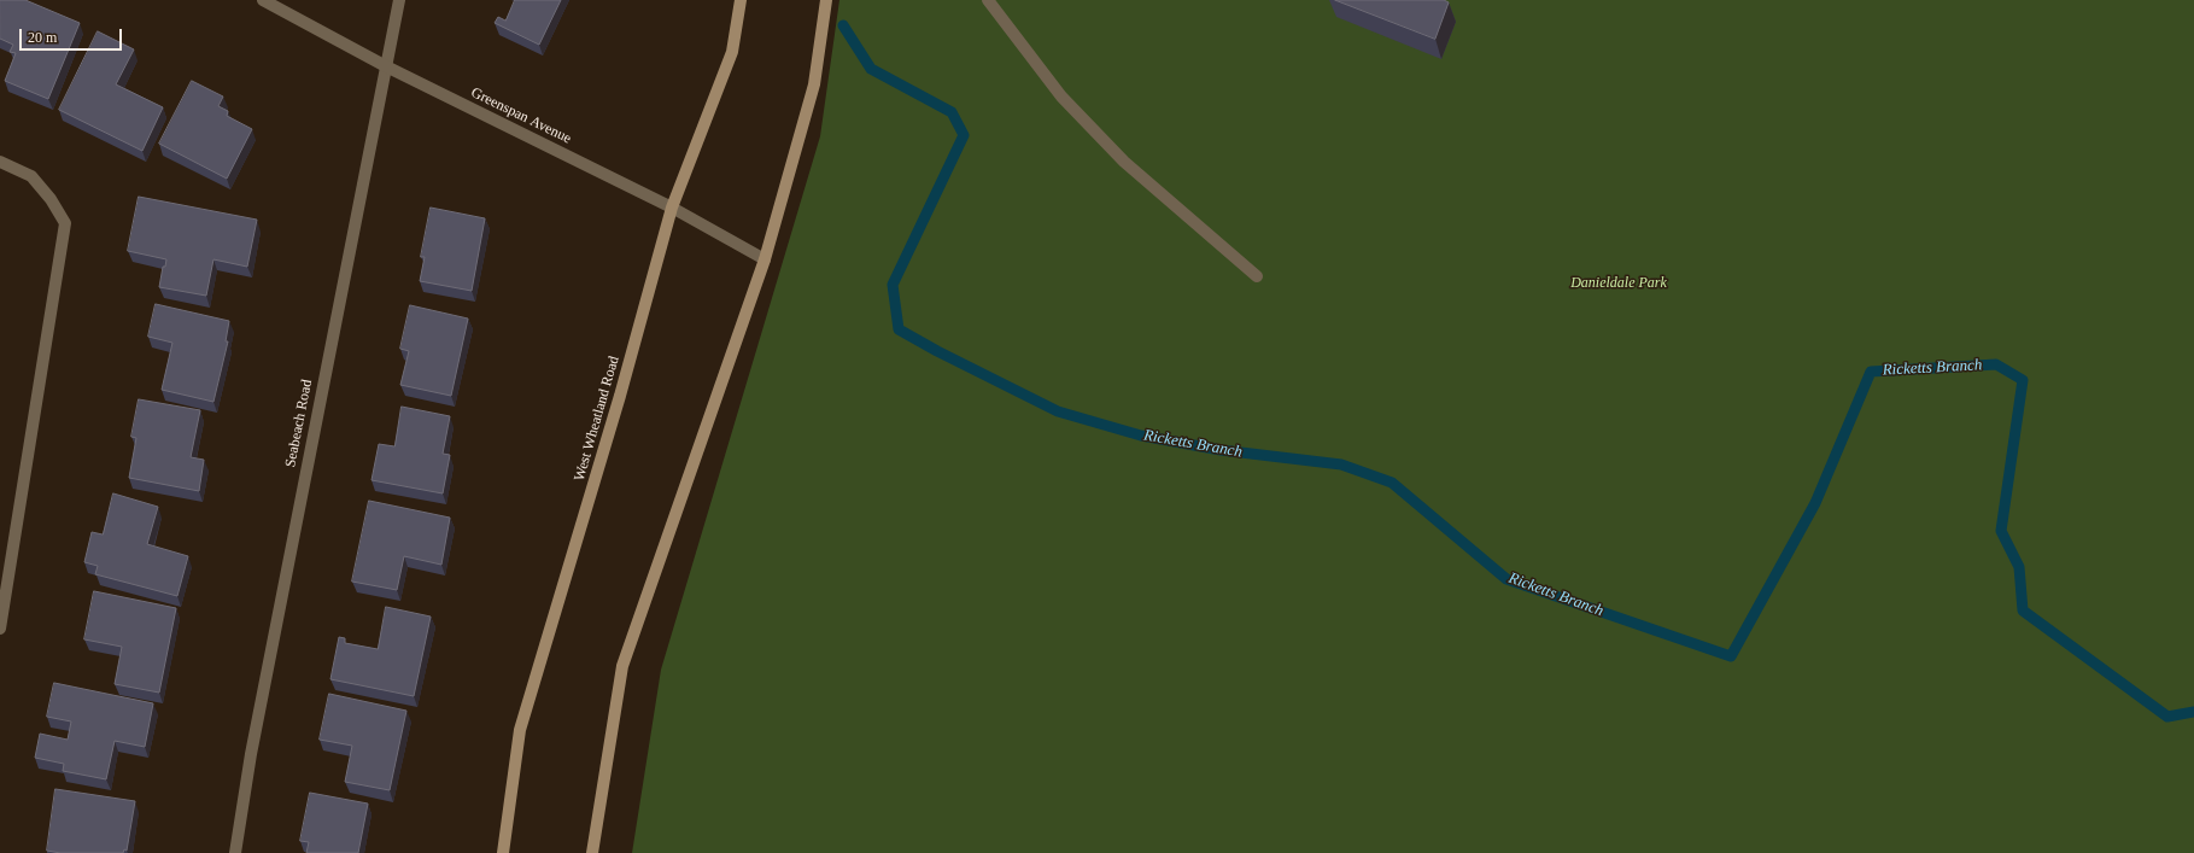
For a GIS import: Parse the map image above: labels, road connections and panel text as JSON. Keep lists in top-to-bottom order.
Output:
{
  "streets": {
    "main road": ["West Wheatland Road"],
    "street": ["Greenspan Avenue", "Seabeach Road"]
  },
  "crossings": [
    ["Greenspan Avenue", "West Wheatland Road"],
    ["Greenspan Avenue", "Seabeach Road"]
  ],
  "water": ["Ricketts Branch"],
  "parks": ["Danieldale Park"],
  "scale_bar": "20 m"
}
